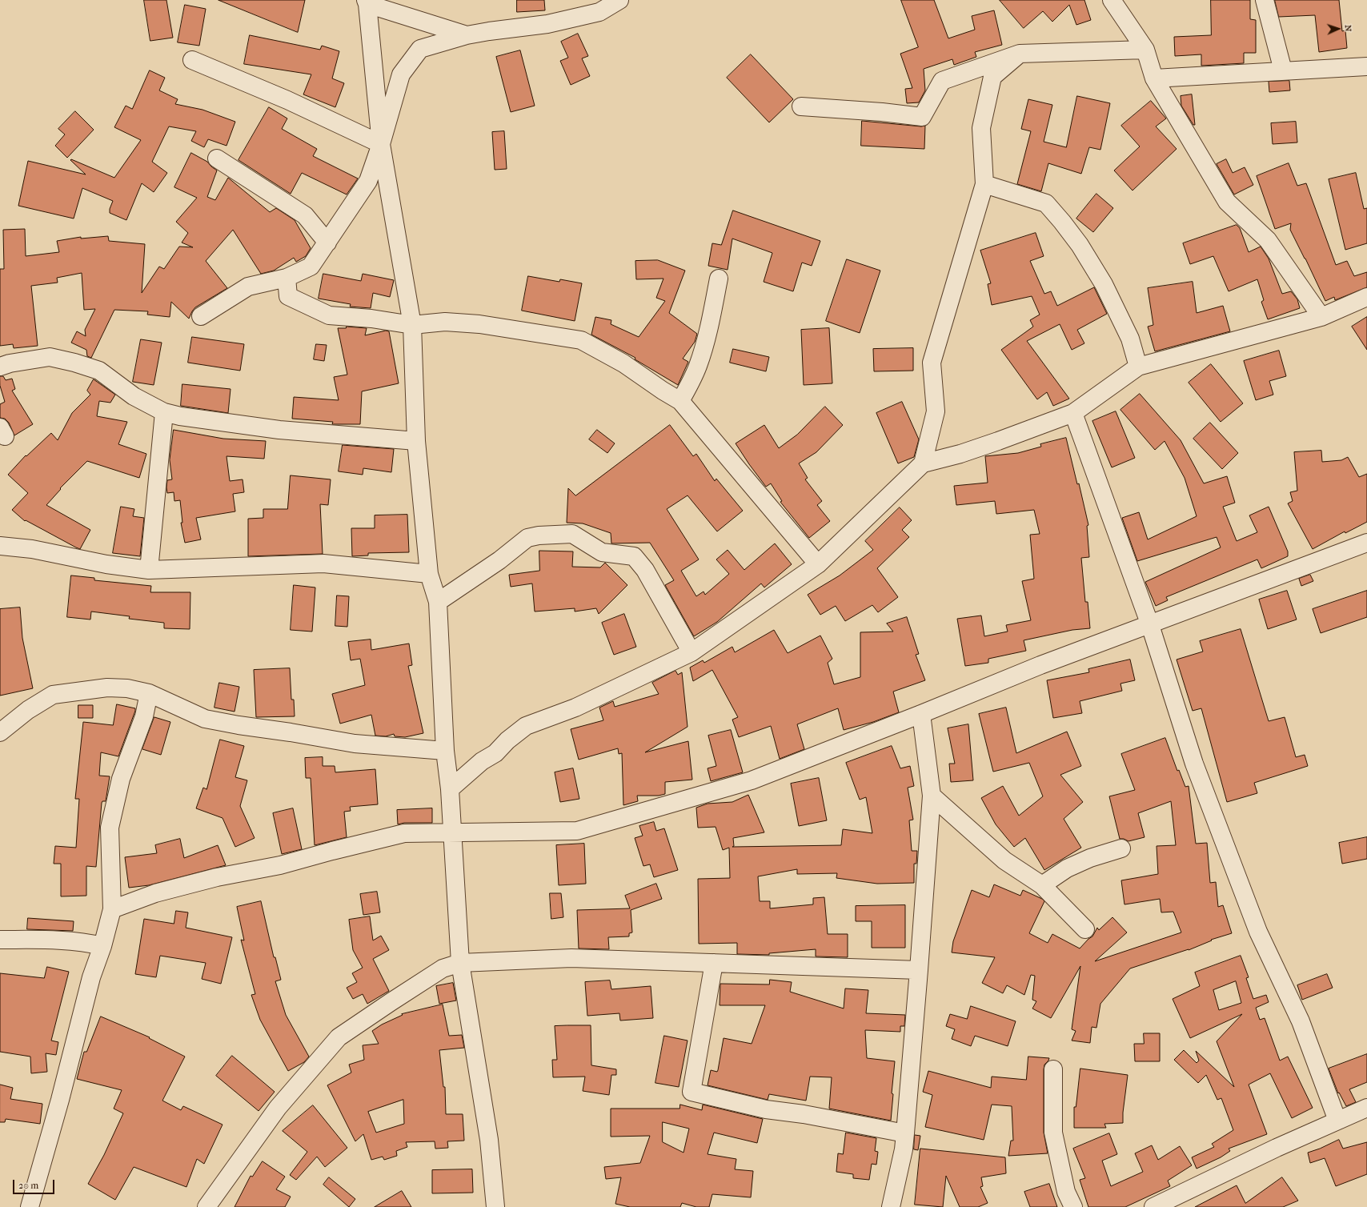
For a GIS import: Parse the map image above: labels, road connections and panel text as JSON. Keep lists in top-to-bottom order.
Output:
{
  "scale_bar": "20 m",
  "north": "right"
}
